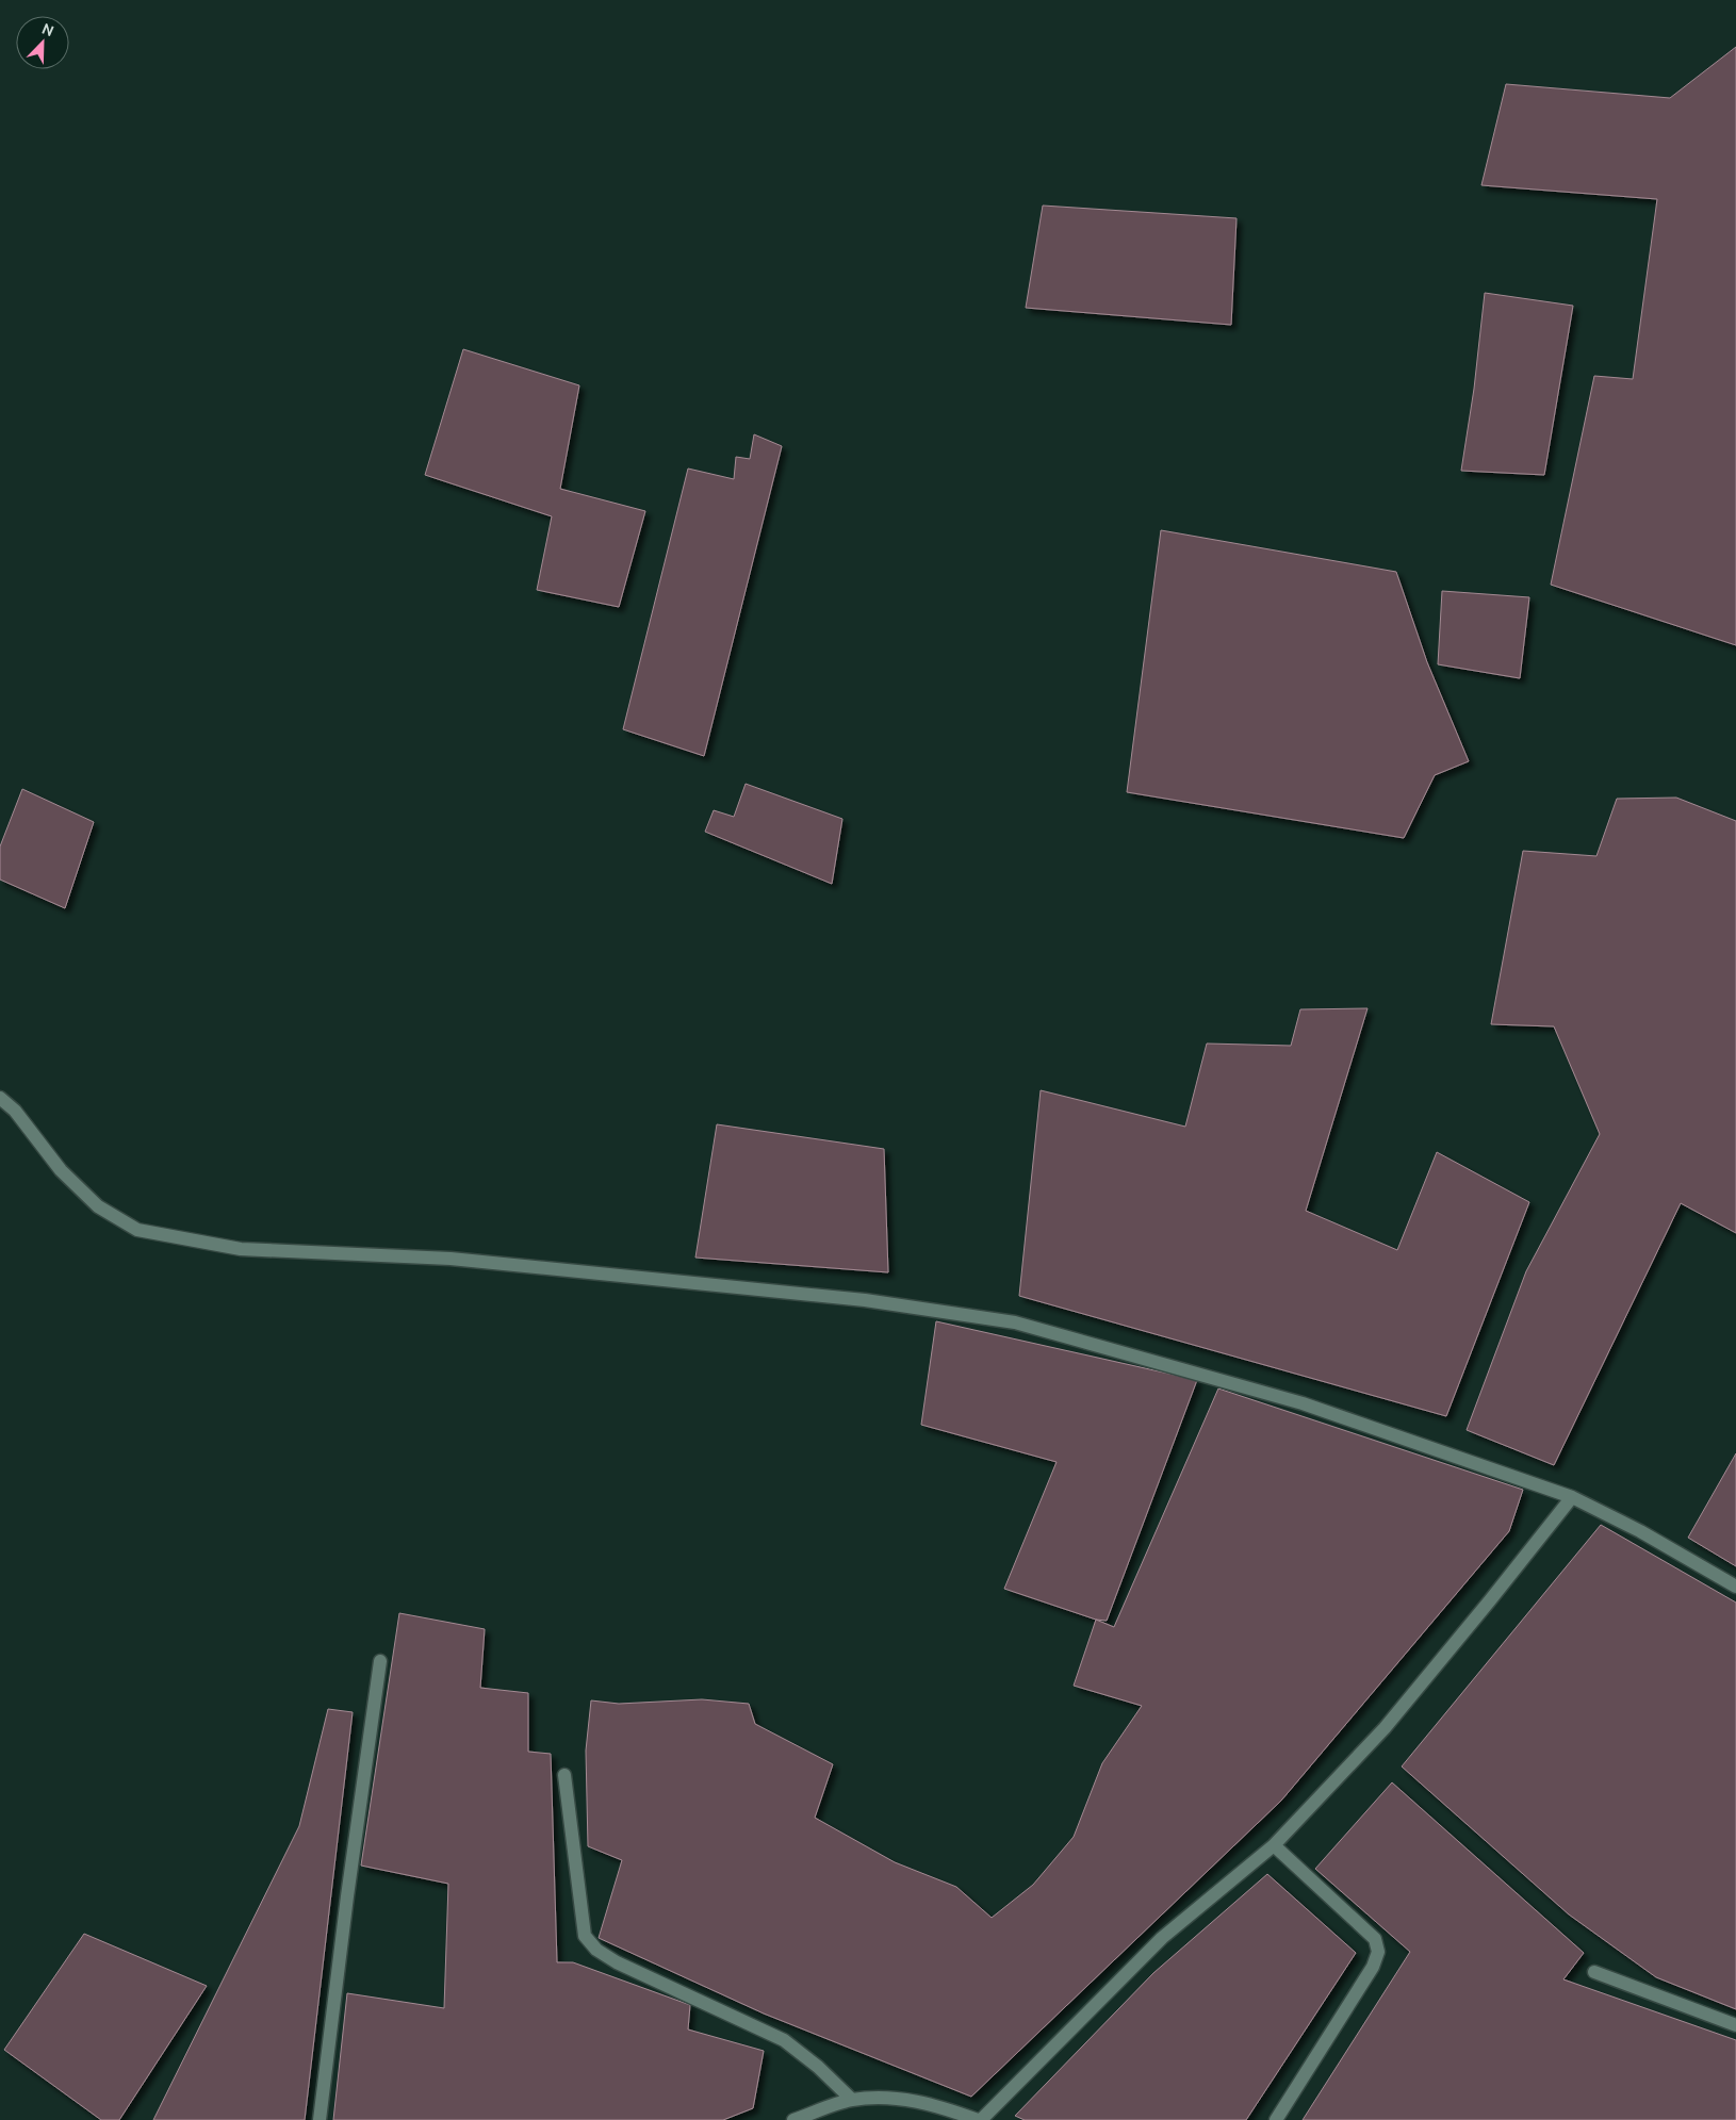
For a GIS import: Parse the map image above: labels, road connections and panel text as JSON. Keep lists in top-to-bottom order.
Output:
{
  "north": "top right"
}
